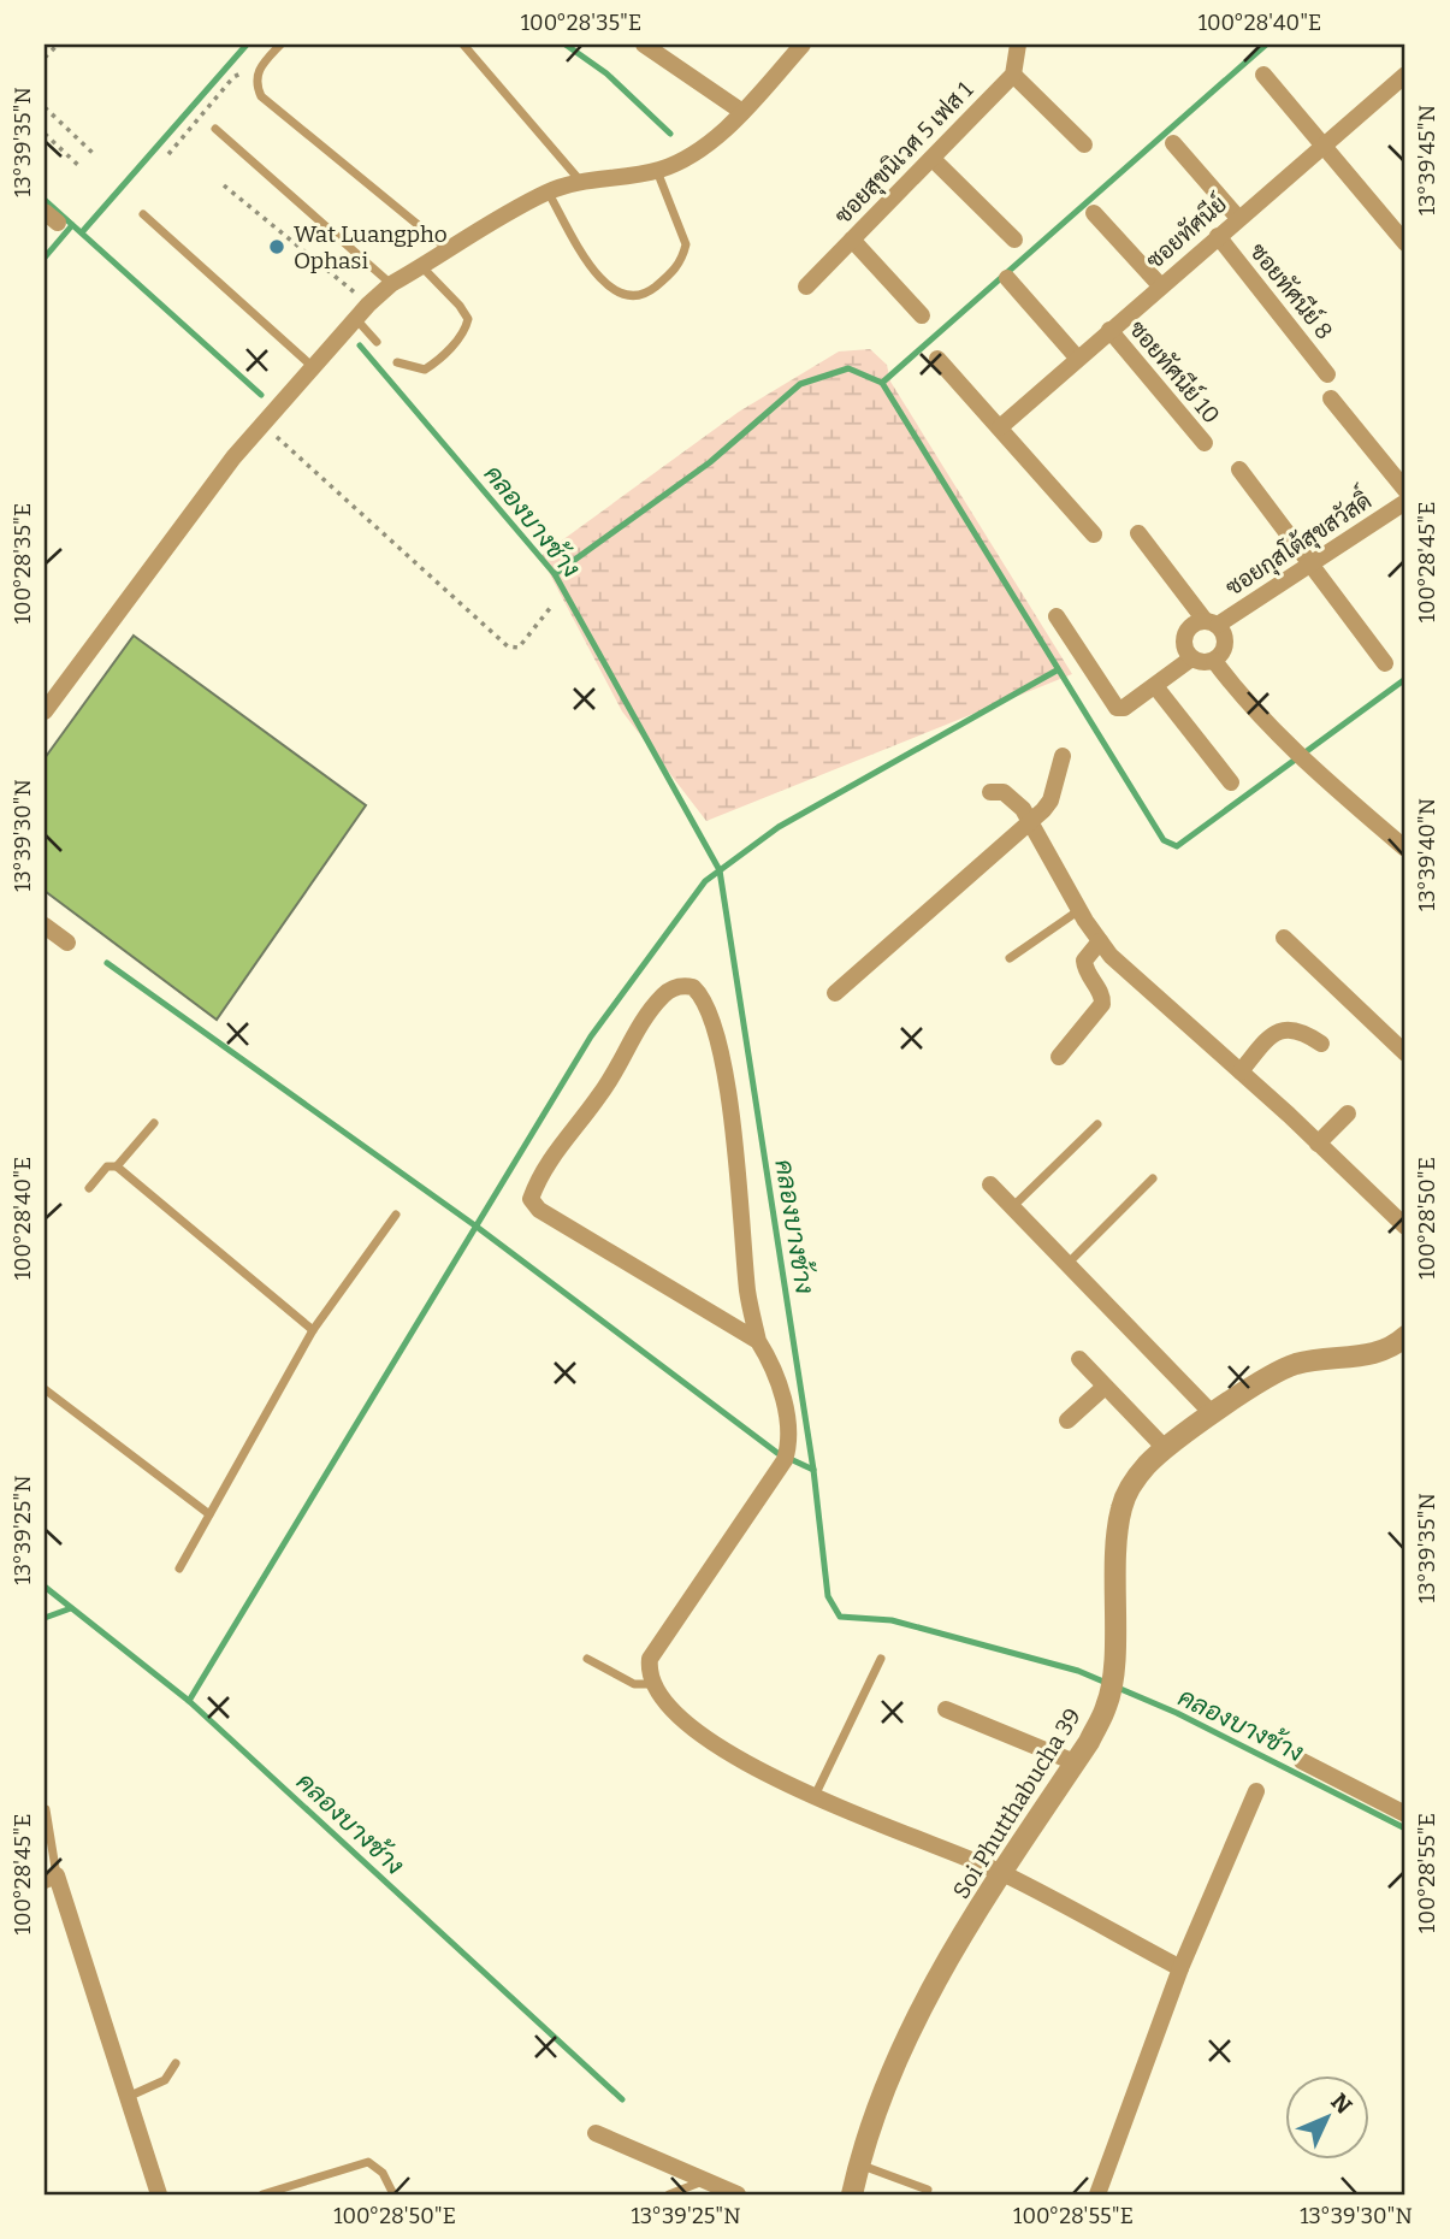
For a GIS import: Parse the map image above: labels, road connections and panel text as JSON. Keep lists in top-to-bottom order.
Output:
{
  "streets": {
    "street": [
      "ซอยสุขนิเวศ 5 เฟส 1",
      "ซอยทัศนีย์",
      "ซอยทัศนีย์ 8",
      "ซอยทัศนีย์ 10",
      "ซอยกุสโต้สุขสวัสดิ์",
      "Soi Phutthabucha 39"
    ]
  },
  "crossings": [
    ["ซอยทัศนีย์", "ซอยทัศนีย์ 8"],
    ["ซอยทัศนีย์", "ซอยทัศนีย์ 10"]
  ],
  "water": ["คลองบางช้าง"],
  "places": ["Wat Luangpho Ophasi"],
  "north": "top right",
  "coordinates": [
    "100°28'35\"E",
    "100°28'40\"E",
    "13°39'35\"N",
    "13°39'45\"N",
    "100°28'45\"E",
    "13°39'30\"N",
    "13°39'40\"N",
    "100°28'50\"E",
    "13°39'25\"N",
    "100°28'55\"E"
  ]
}
